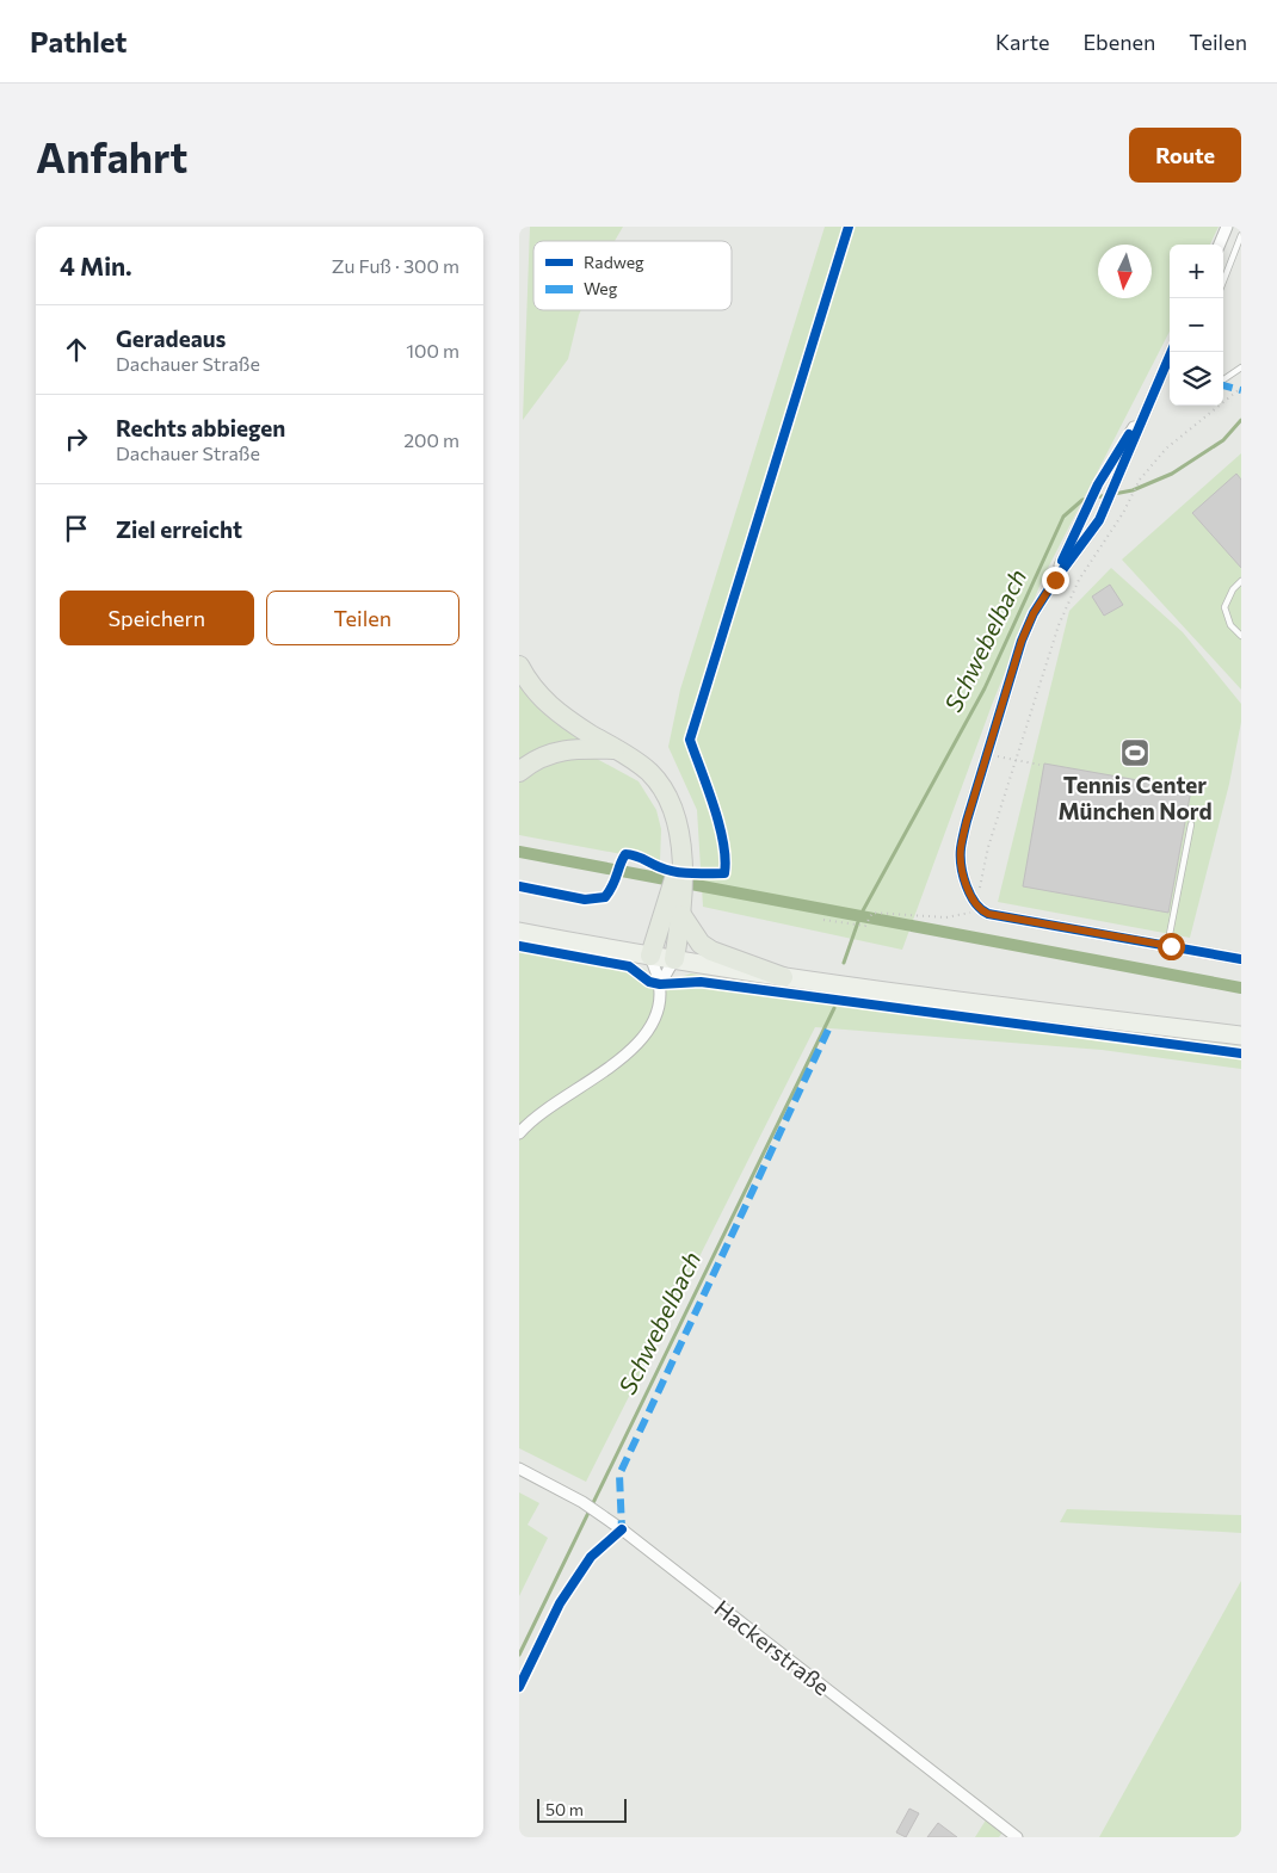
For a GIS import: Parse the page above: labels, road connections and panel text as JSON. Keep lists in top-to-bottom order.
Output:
{
  "streets": {
    "street": ["Hackerstraße"]
  },
  "water": ["Schwebelbach"],
  "places": {
    "sports": ["Tennis Center München Nord"]
  },
  "legend": ["Radweg", "Weg"],
  "scale_bar": "50 m",
  "north": "bottom",
  "page": {
    "header": "Pathlet",
    "nav": ["Karte", "Ebenen", "Teilen"],
    "buttons": [
      "Route",
      ["Speichern", "Teilen"]
    ],
    "title": "Anfahrt",
    "heading": ["4 Min.", "Zu Fuß · 300 m"],
    "map_buttons": ["+", "−"],
    "list": [
      ["Geradeaus", "Dachauer Straße", "100 m"],
      ["Rechts abbiegen", "Dachauer Straße", "200 m"],
      "Ziel erreicht"
    ],
    "scale": "50 m"
  }
}
